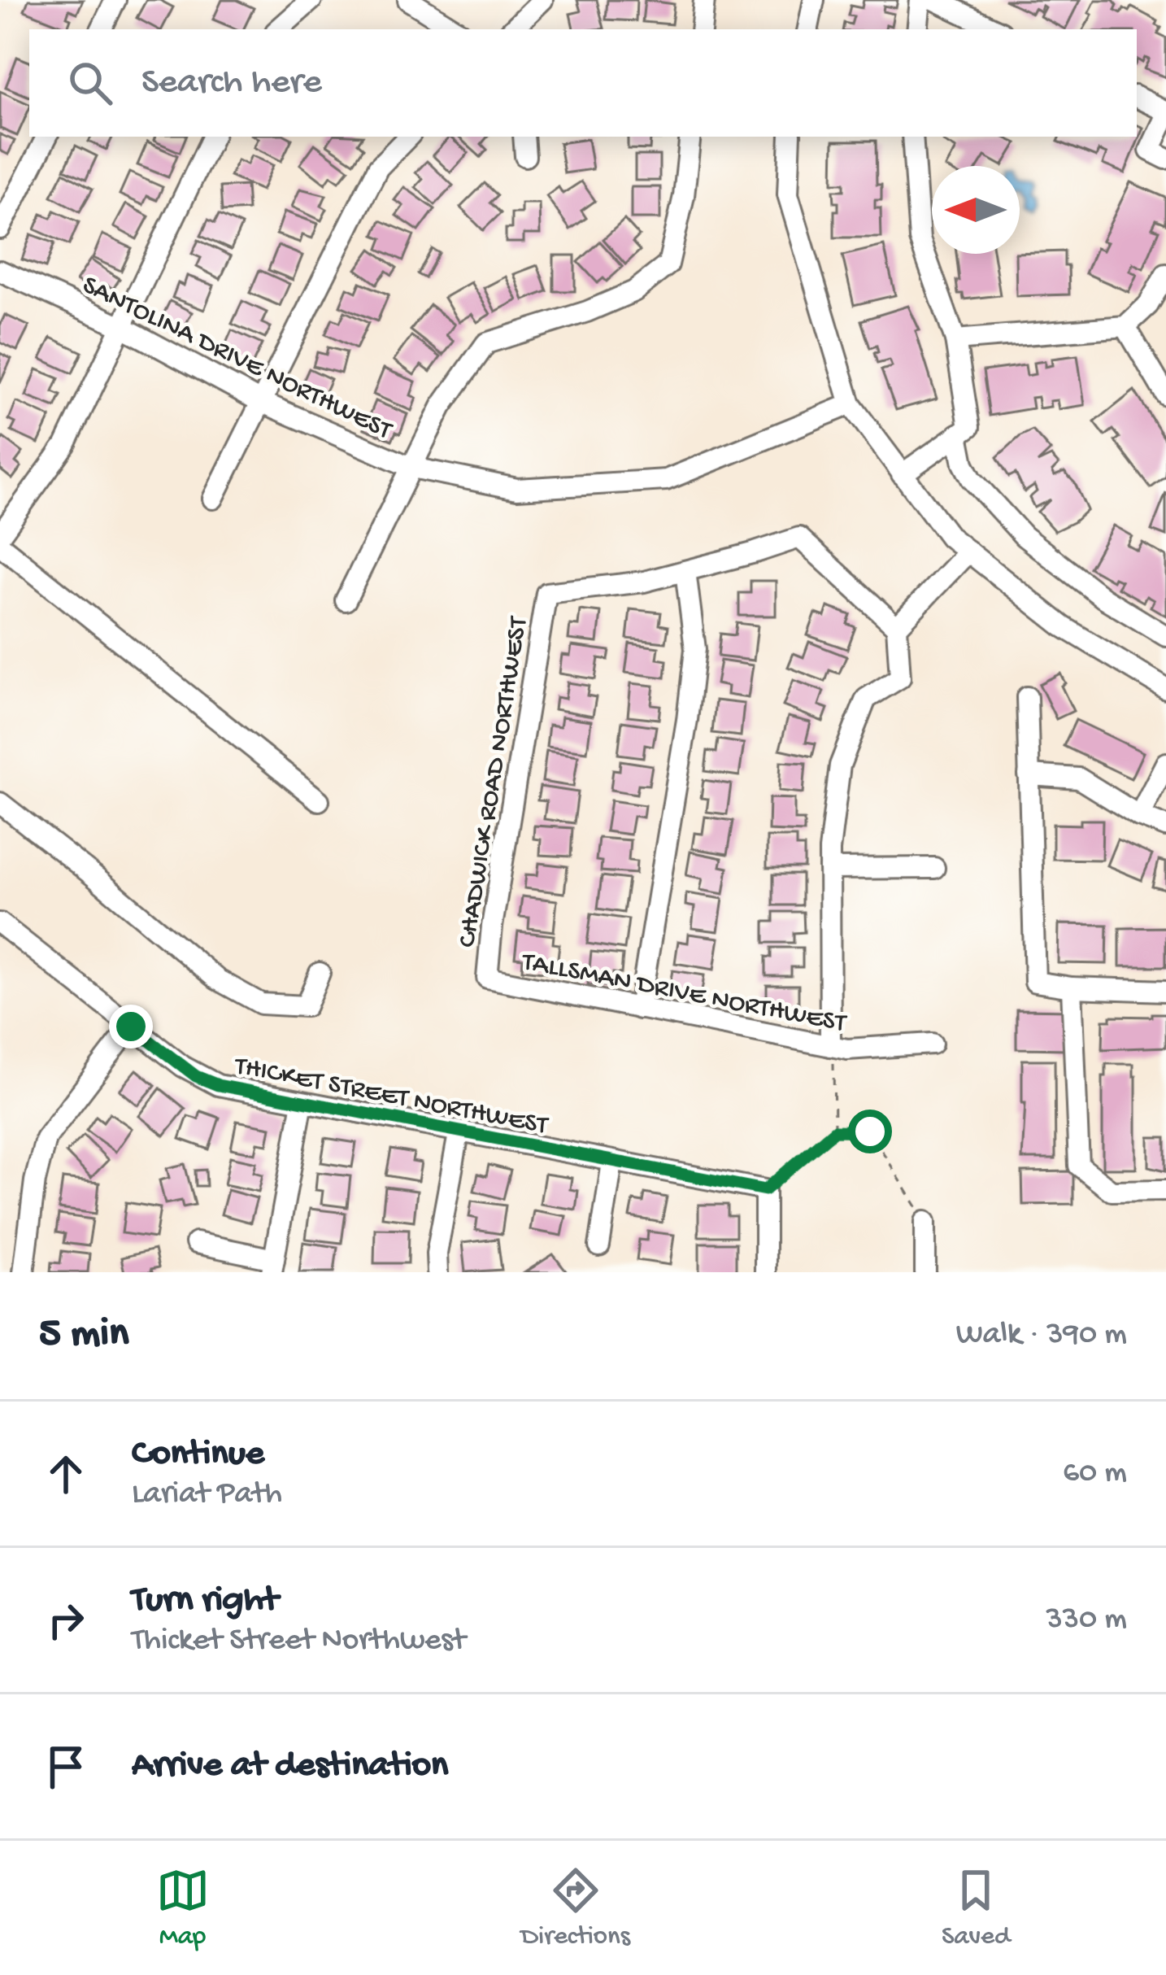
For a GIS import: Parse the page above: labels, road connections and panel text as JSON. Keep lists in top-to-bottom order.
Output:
{
  "streets": {
    "street": [
      "SANTOLINA DRIVE NORTHWEST",
      "CHADWICK ROAD NORTHWEST",
      "TALLSMAN DRIVE NORTHWEST",
      "THICKET STREET NORTHWEST"
    ]
  },
  "crossings": [
    ["CHADWICK ROAD NORTHWEST", "TALLSMAN DRIVE NORTHWEST"]
  ],
  "north": "left",
  "page": {
    "search": "Search here",
    "heading": ["5 min", "Walk · 390 m"],
    "list": [
      ["Continue", "Lariat Path", "60 m"],
      ["Turn right", "Thicket Street Northwest", "330 m"],
      "Arrive at destination"
    ],
    "nav": ["Map", "Directions", "Saved"]
  }
}
